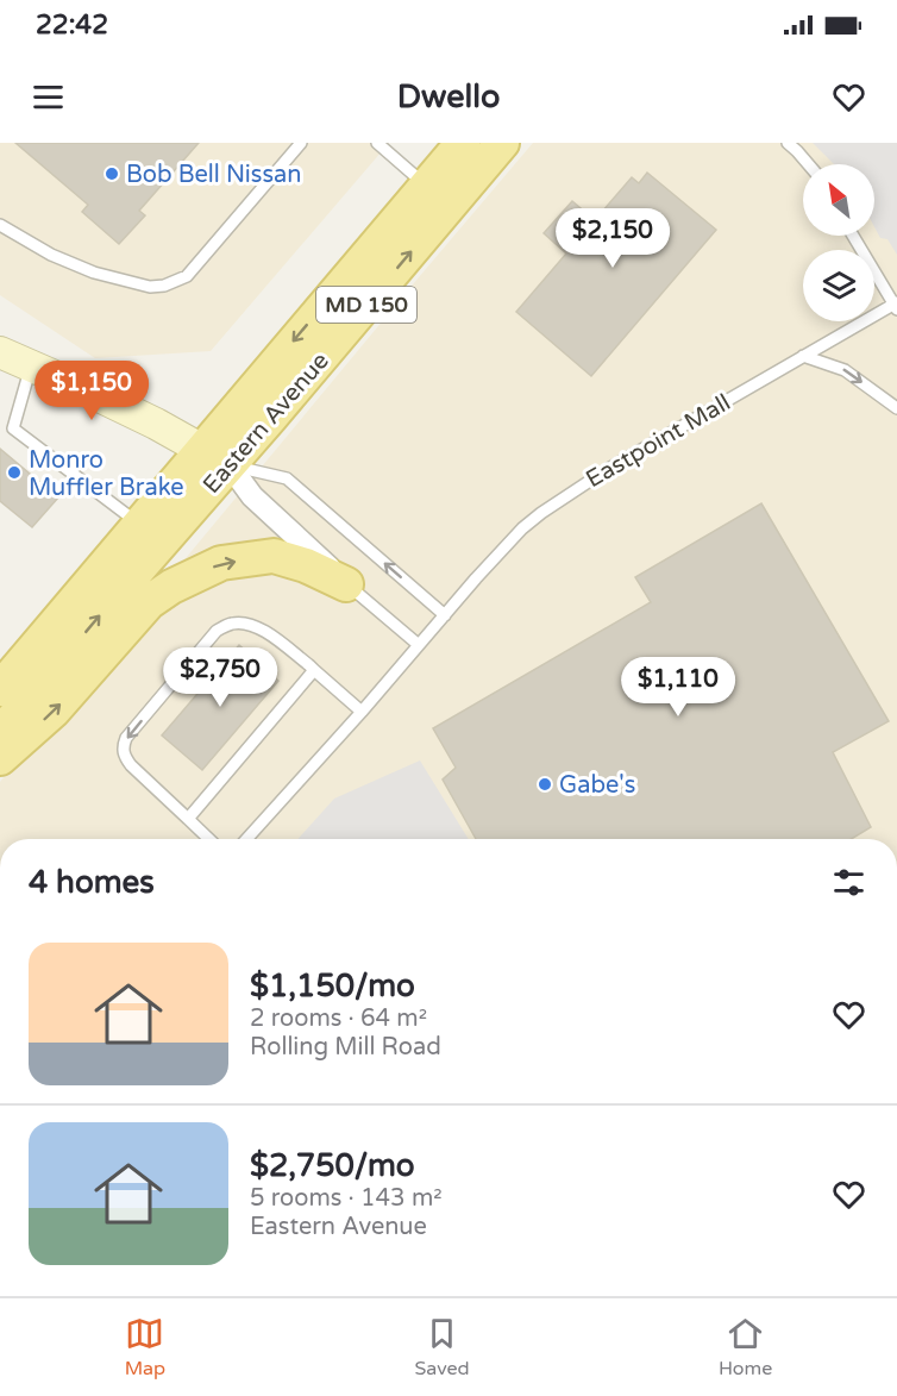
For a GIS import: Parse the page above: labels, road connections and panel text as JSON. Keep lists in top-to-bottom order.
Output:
{
  "streets": {
    "main road": ["MD 150", "Eastern Avenue"],
    "lane": ["Eastpoint Mall"]
  },
  "places": ["Bob Bell Nissan", "Monro Muffler Brake", "Gabe's"],
  "north": "top left",
  "page": {
    "status": "22:42",
    "header": "Dwello",
    "price": [
      "$2,150",
      "$1,150",
      "$2,750",
      "$1,110"
    ],
    "heading": "4 homes",
    "list": [
      {
        "name": "$1,150/mo",
        "note": "2 rooms · 64 m² · Rolling Mill Road"
      },
      {
        "name": "$2,750/mo",
        "note": "5 rooms · 143 m² · Eastern Avenue"
      }
    ],
    "tabs": ["Map", "Saved", "Home"]
  }
}
